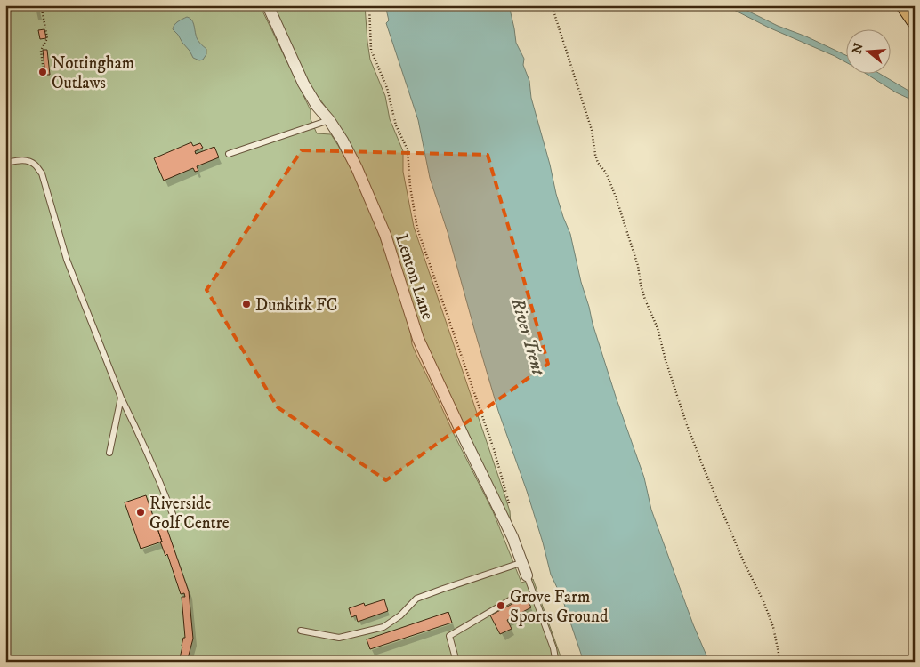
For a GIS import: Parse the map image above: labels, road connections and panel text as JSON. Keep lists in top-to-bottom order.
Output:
{
  "streets": {
    "street": ["Lenton Lane"]
  },
  "water": ["River Trent"],
  "places": [
    "Nottingham Outlaws",
    "Dunkirk FC",
    "Riverside Golf Centre",
    "Grove Farm Sports Ground"
  ],
  "north": "left"
}
